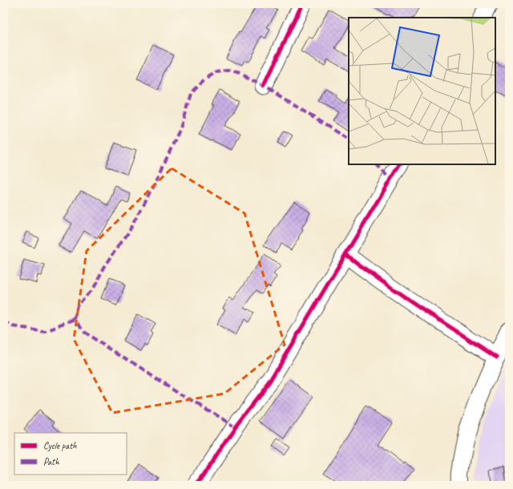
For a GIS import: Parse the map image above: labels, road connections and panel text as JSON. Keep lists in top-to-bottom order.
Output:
{
  "legend": ["Cycle path", "Path"]
}
